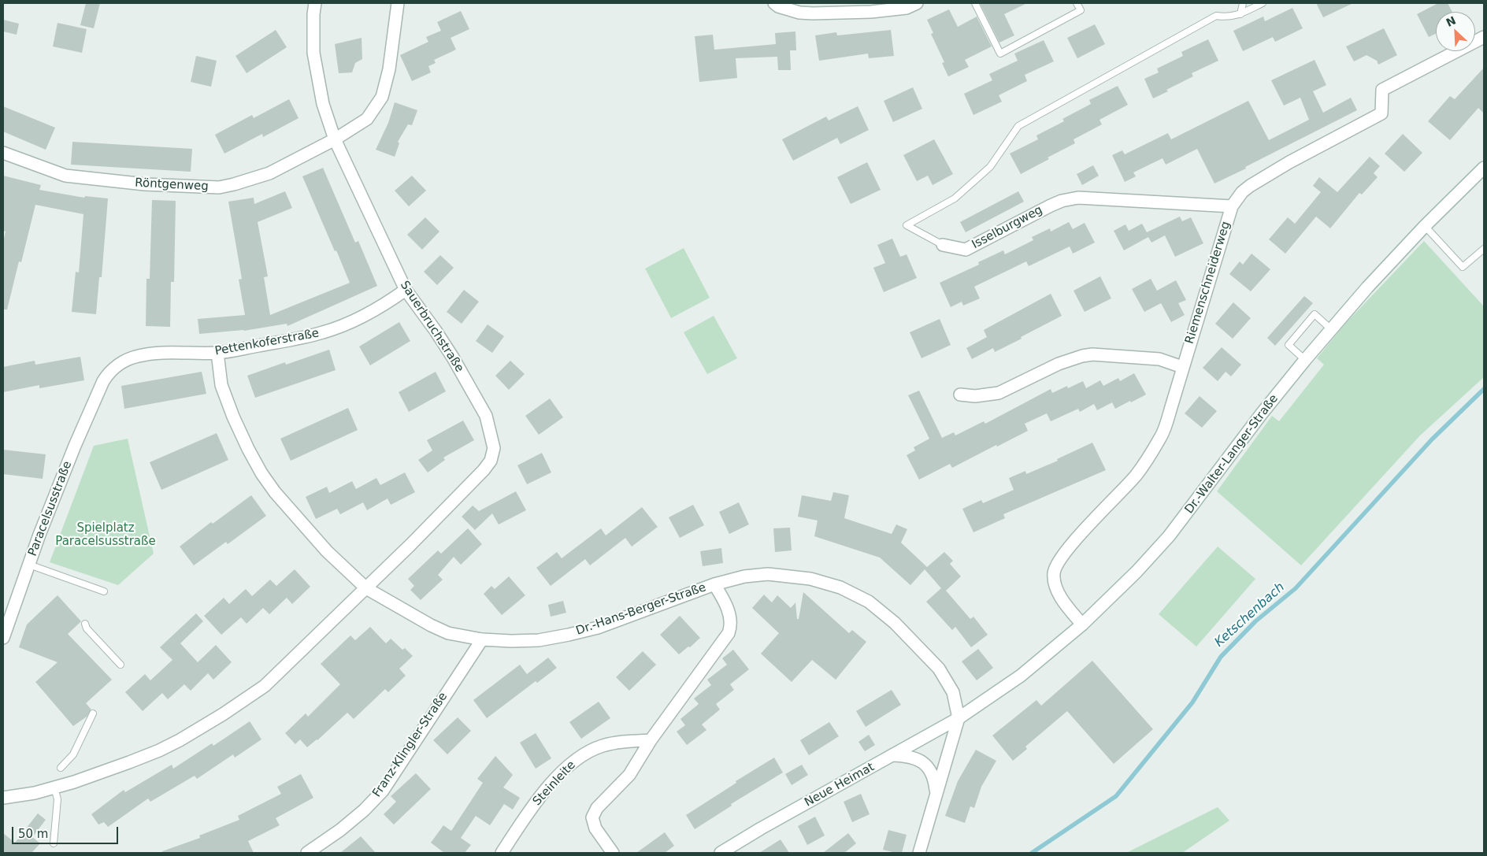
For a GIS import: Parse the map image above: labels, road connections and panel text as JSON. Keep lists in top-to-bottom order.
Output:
{
  "streets": {
    "street": [
      "Röntgenweg",
      "Isselburgweg",
      "Riemenschneiderweg",
      "Sauerbruchstraße",
      "Pettenkoferstraße",
      "Dr.-Walter-Langer-Straße",
      "Paracelsusstraße",
      "Dr.-Hans-Berger-Straße",
      "Franz-Klingler-Straße",
      "Steinleite",
      "Neue Heimat"
    ]
  },
  "crossings": [
    ["Röntgenweg", "Sauerbruchstraße"],
    ["Isselburgweg", "Riemenschneiderweg"],
    ["Riemenschneiderweg", "Dr.-Walter-Langer-Straße"],
    ["Sauerbruchstraße", "Pettenkoferstraße"],
    ["Sauerbruchstraße", "Dr.-Hans-Berger-Straße"],
    ["Pettenkoferstraße", "Paracelsusstraße"],
    ["Pettenkoferstraße", "Dr.-Hans-Berger-Straße"],
    ["Dr.-Walter-Langer-Straße", "Dr.-Hans-Berger-Straße"],
    ["Dr.-Walter-Langer-Straße", "Neue Heimat"],
    ["Dr.-Hans-Berger-Straße", "Franz-Klingler-Straße"],
    ["Dr.-Hans-Berger-Straße", "Neue Heimat"]
  ],
  "water": ["Ketschenbach"],
  "parks": ["Spielplatz Paracelsusstraße"],
  "scale_bar": "50 m",
  "north": "top left"
}
